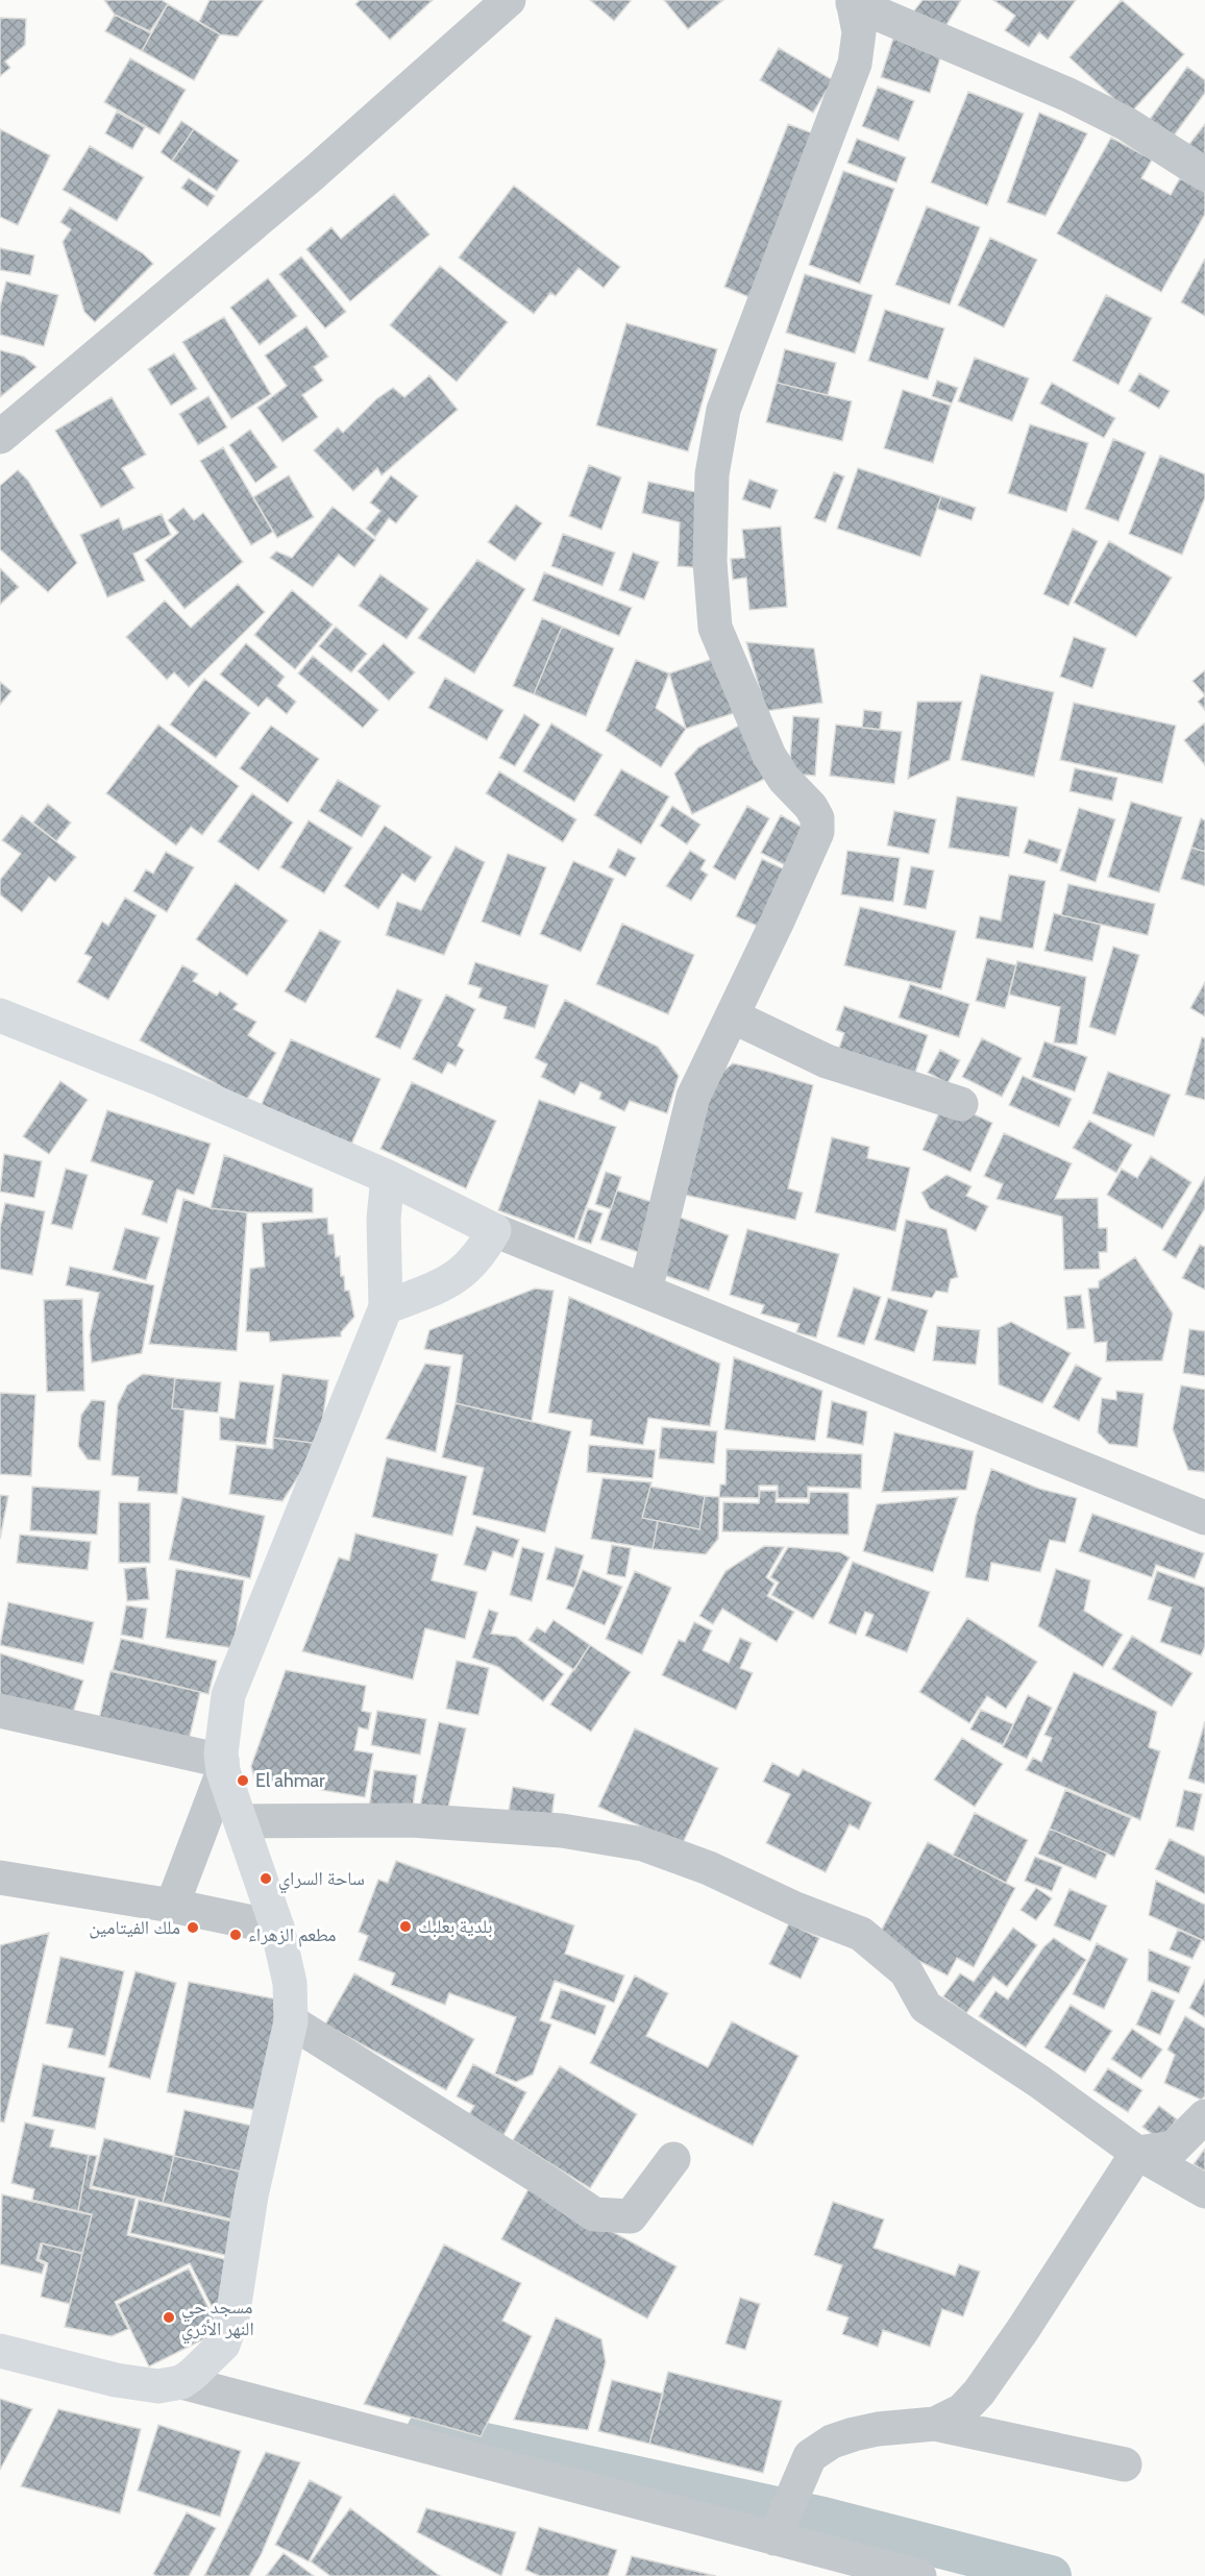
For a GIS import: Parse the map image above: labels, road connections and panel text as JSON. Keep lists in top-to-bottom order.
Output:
{
  "places": [
    "El ahmar",
    "ساحة السراي",
    "بلدية بعلبك",
    "ملك الفيتامين",
    "مطعم الزهراء",
    "مسجد حي النهر الأثري"
  ]
}
